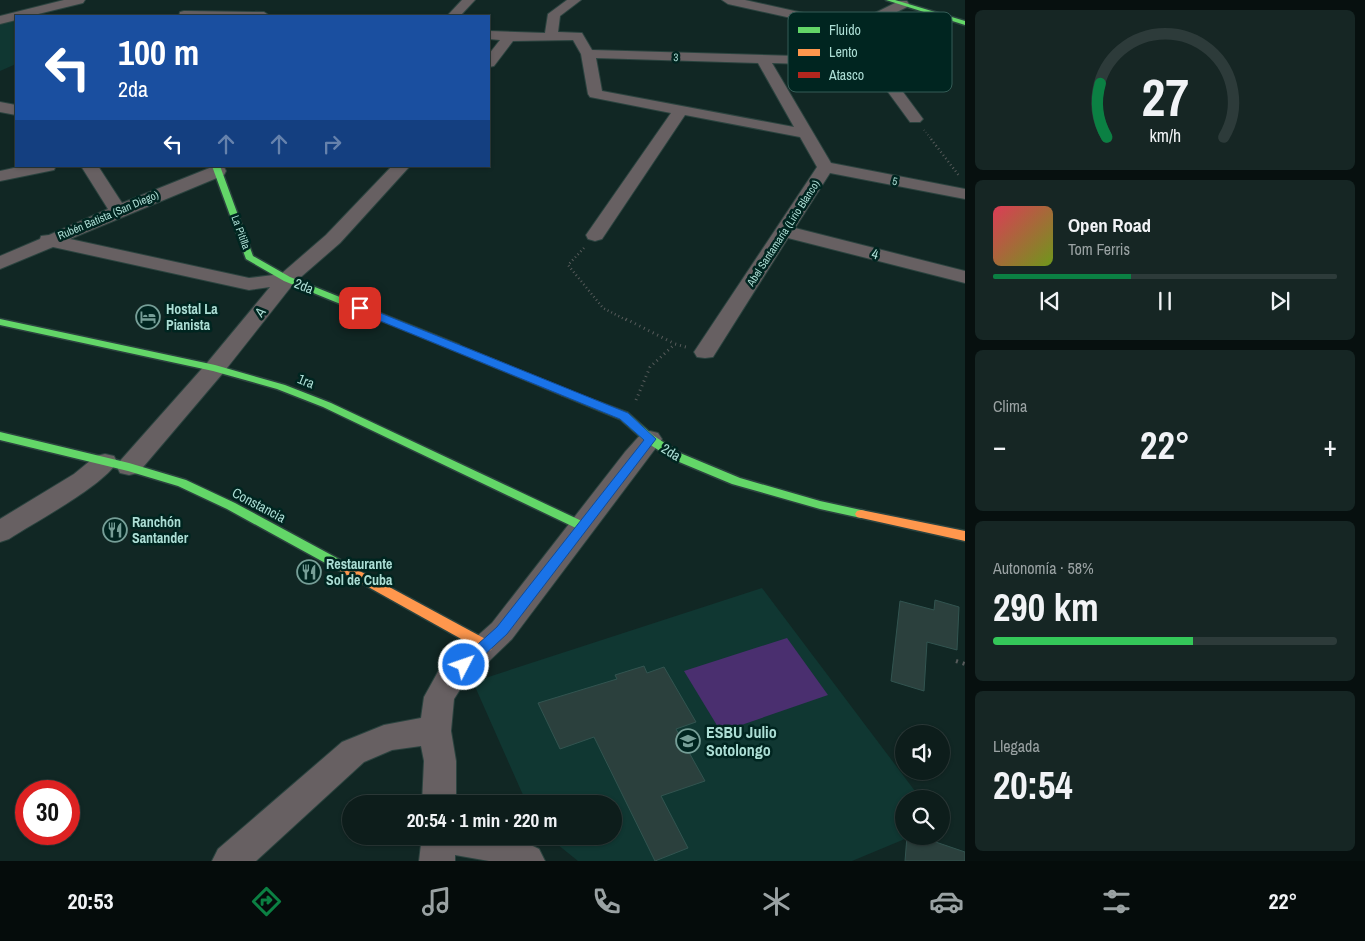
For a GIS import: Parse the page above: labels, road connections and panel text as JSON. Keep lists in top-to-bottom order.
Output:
{
  "streets": {
    "street": [
      "3",
      "5",
      "Rubén Batista (San Diego)",
      "La Pitilla",
      "Abel Santamaría (Lirio Blanco)",
      "4",
      "2da",
      "A",
      "1ra",
      "Constancia"
    ]
  },
  "crossings": [
    ["3", "Abel Santamaría (Lirio Blanco)"],
    ["5", "Abel Santamaría (Lirio Blanco)"],
    ["Rubén Batista (San Diego)", "La Pitilla"],
    ["Rubén Batista (San Diego)", "2da"],
    ["La Pitilla", "2da"],
    ["La Pitilla", "A"],
    ["Abel Santamaría (Lirio Blanco)", "4"],
    ["2da", "A"],
    ["A", "1ra"],
    ["A", "Constancia"]
  ],
  "places": {
    "hotel": ["Hostal La Pianista"],
    "restaurant": ["Ranchón Santander", "Restaurante Sol de Cuba"],
    "school or university": ["ESBU Julio Sotolongo"]
  },
  "legend": ["Fluido", "Lento", "Atasco"],
  "page": {
    "turn": ["100 m", "2da"],
    "song": ["Open Road", "Tom Ferris"],
    "tile": [
      "Clima",
      ["Autonomía · 58%", "290 km"],
      ["Llegada", "20:54"]
    ],
    "heat": ["−", "22°", "+"],
    "limit": "30",
    "trip": "20:54 · 1 min · 220 m",
    "tabs": ["20:53", "22°"],
    "gauge": ["27", "km/h"]
  }
}
